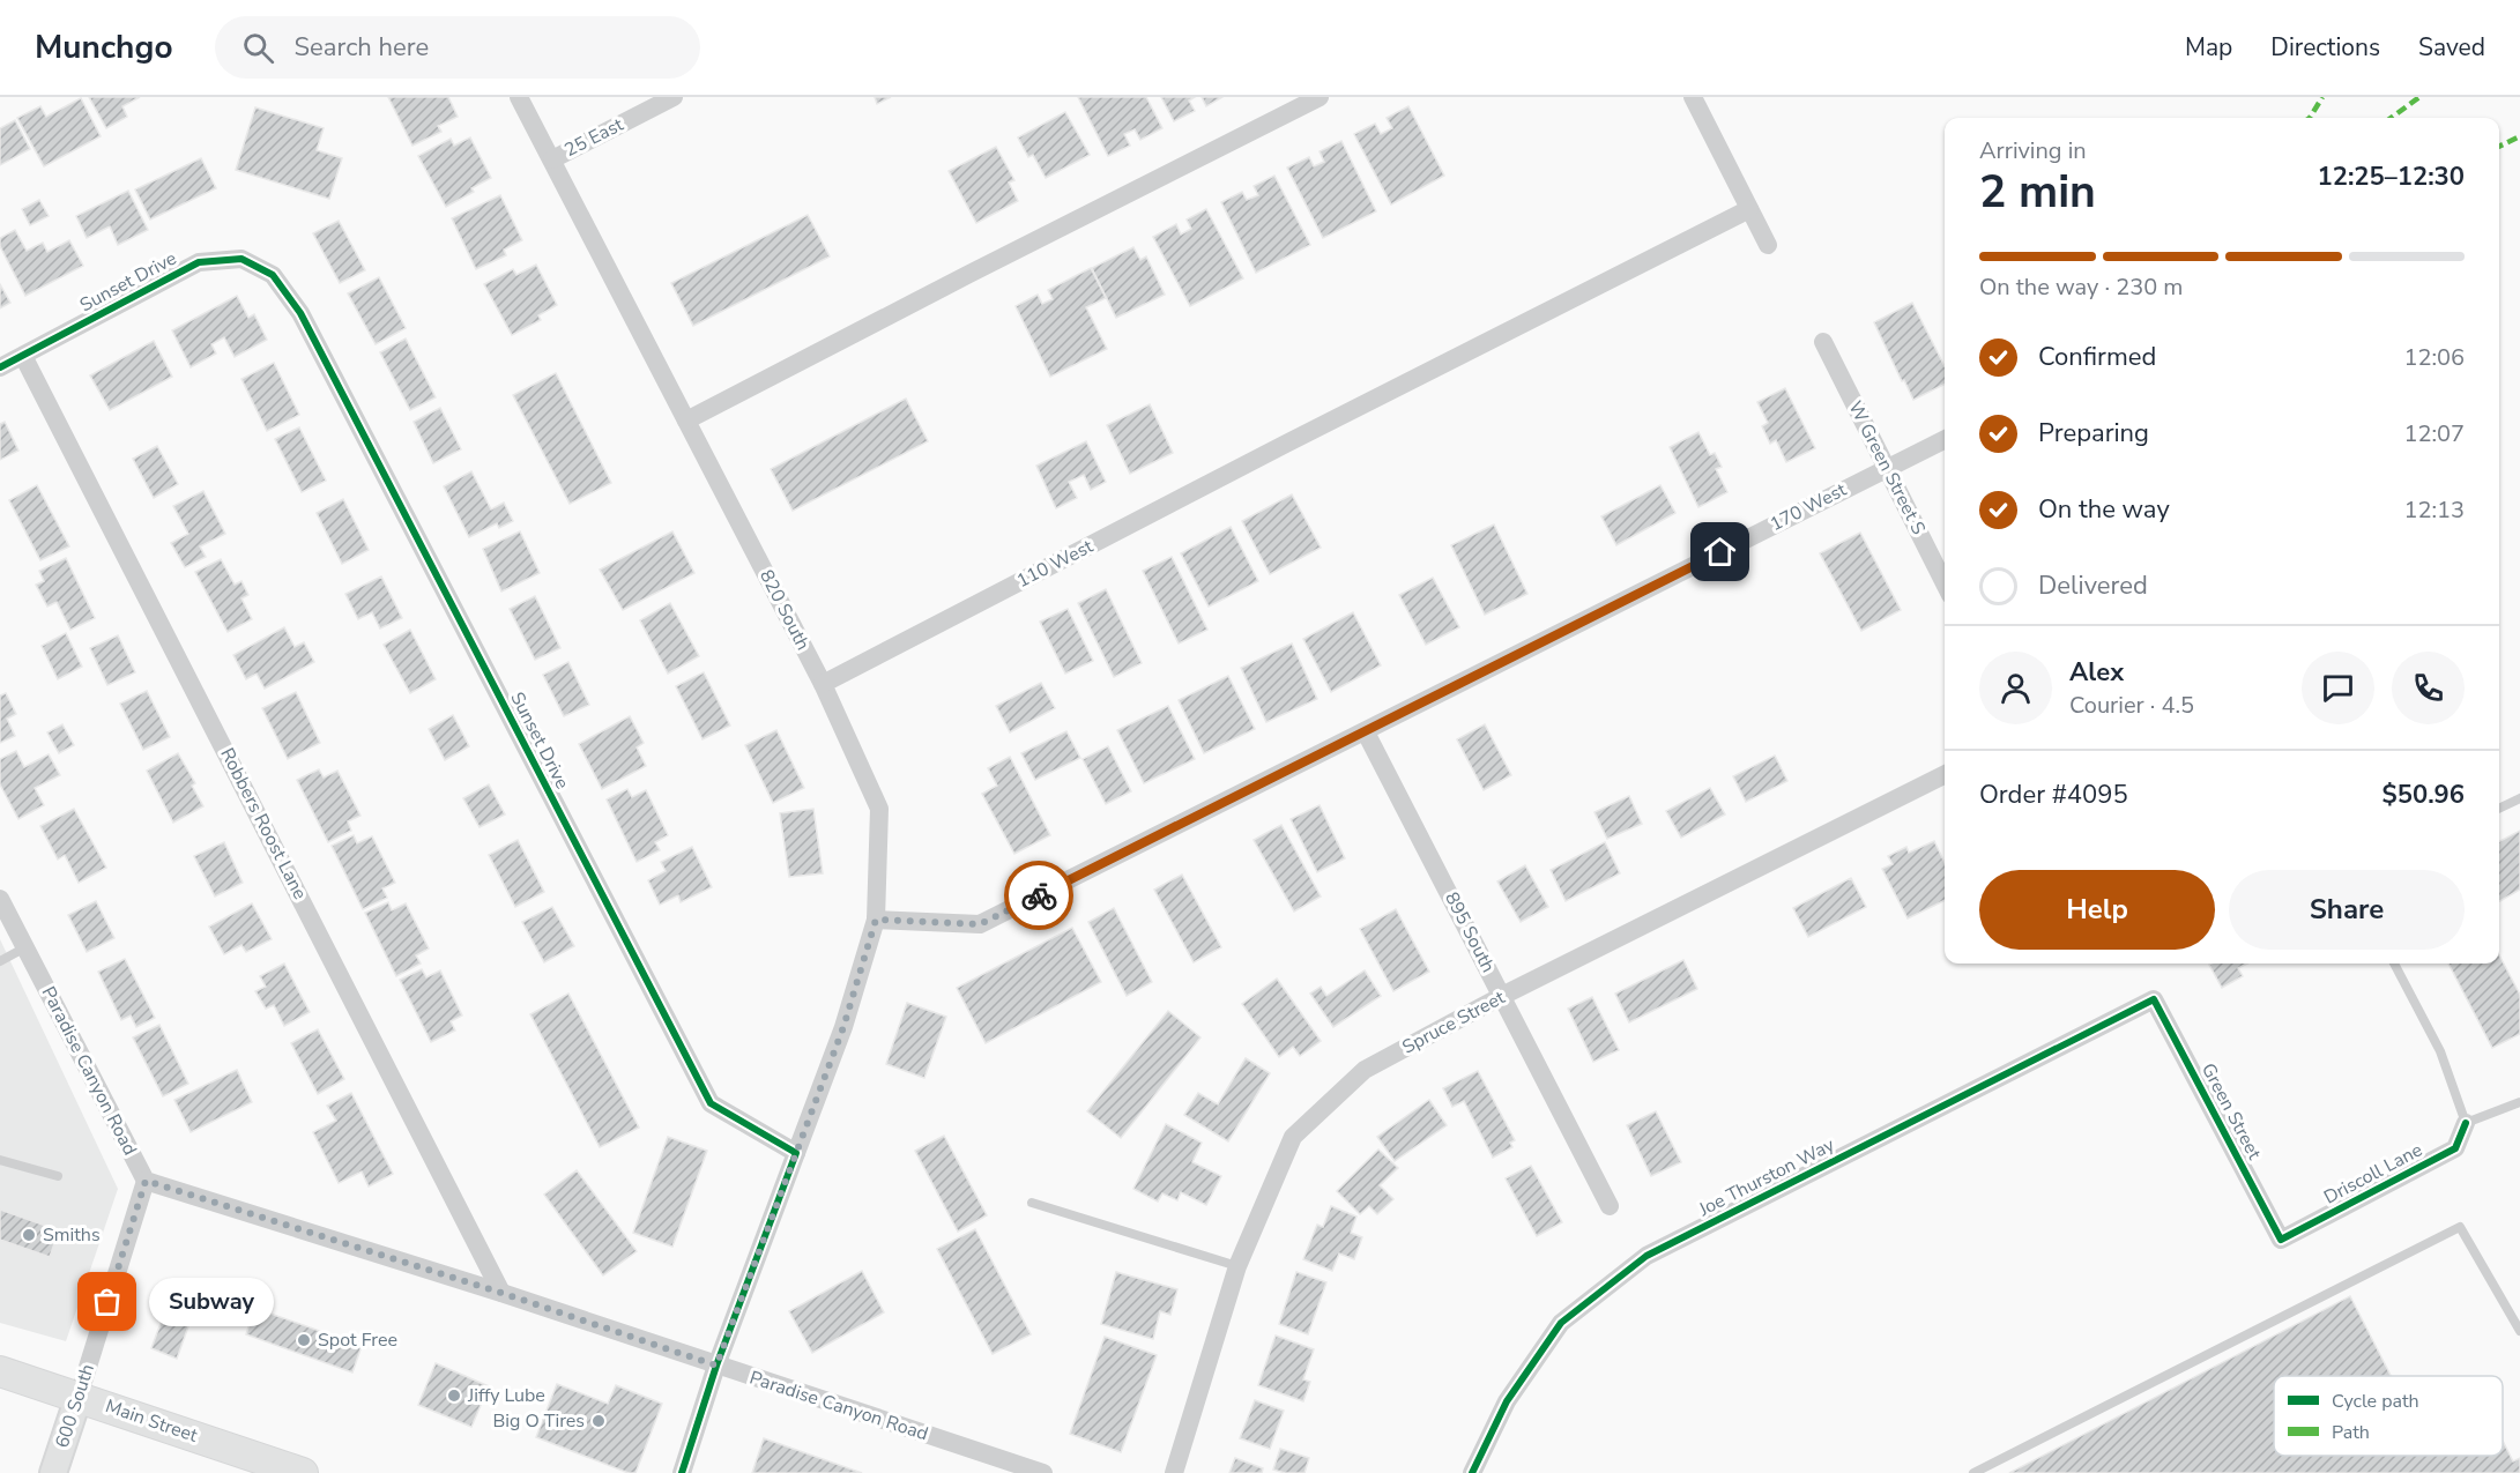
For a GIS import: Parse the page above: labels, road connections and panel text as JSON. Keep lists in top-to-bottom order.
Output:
{
  "streets": {
    "main road": ["600 South", "Main Street"],
    "street": [
      "25 East",
      "Sunset Drive",
      "W Green Street S",
      "170 West",
      "110 West",
      "820 South",
      "Robbers Roost Lane",
      "895 South",
      "Spruce Street",
      "Paradise Canyon Road",
      "Green Street",
      "Driscoll Lane",
      "Joe Thurston Way"
    ]
  },
  "crossings": [
    ["25 East", "820 South"],
    ["Sunset Drive", "820 South"],
    ["Sunset Drive", "Robbers Roost Lane"],
    ["W Green Street S", "170 West"],
    ["170 West", "820 South"],
    ["170 West", "895 South"],
    ["110 West", "820 South"],
    ["Robbers Roost Lane", "Paradise Canyon Road"],
    ["895 South", "Spruce Street"],
    ["Paradise Canyon Road", "600 South"],
    ["Green Street", "Driscoll Lane"],
    ["Green Street", "Joe Thurston Way"],
    ["600 South", "Main Street"]
  ],
  "places": [
    "Smiths",
    "Subway",
    "Spot Free",
    "Jiffy Lube",
    "Big O Tires"
  ],
  "legend": ["Cycle path", "Path"],
  "page": {
    "header": "Munchgo",
    "search": "Search here",
    "nav": ["Map", "Directions", "Saved"],
    "heading": ["2 min", "Arriving in", "12:25–12:30"],
    "panel": [
      "Alex",
      "Courier · 4.5",
      "Order #4095",
      "$50.96"
    ],
    "bar": "On the way · 230 m",
    "list": [
      ["Confirmed", "12:06"],
      ["Preparing", "12:07"],
      ["On the way", "12:13"],
      "Delivered"
    ],
    "buttons": ["Help", "Share"],
    "bubble": "Subway"
  }
}
